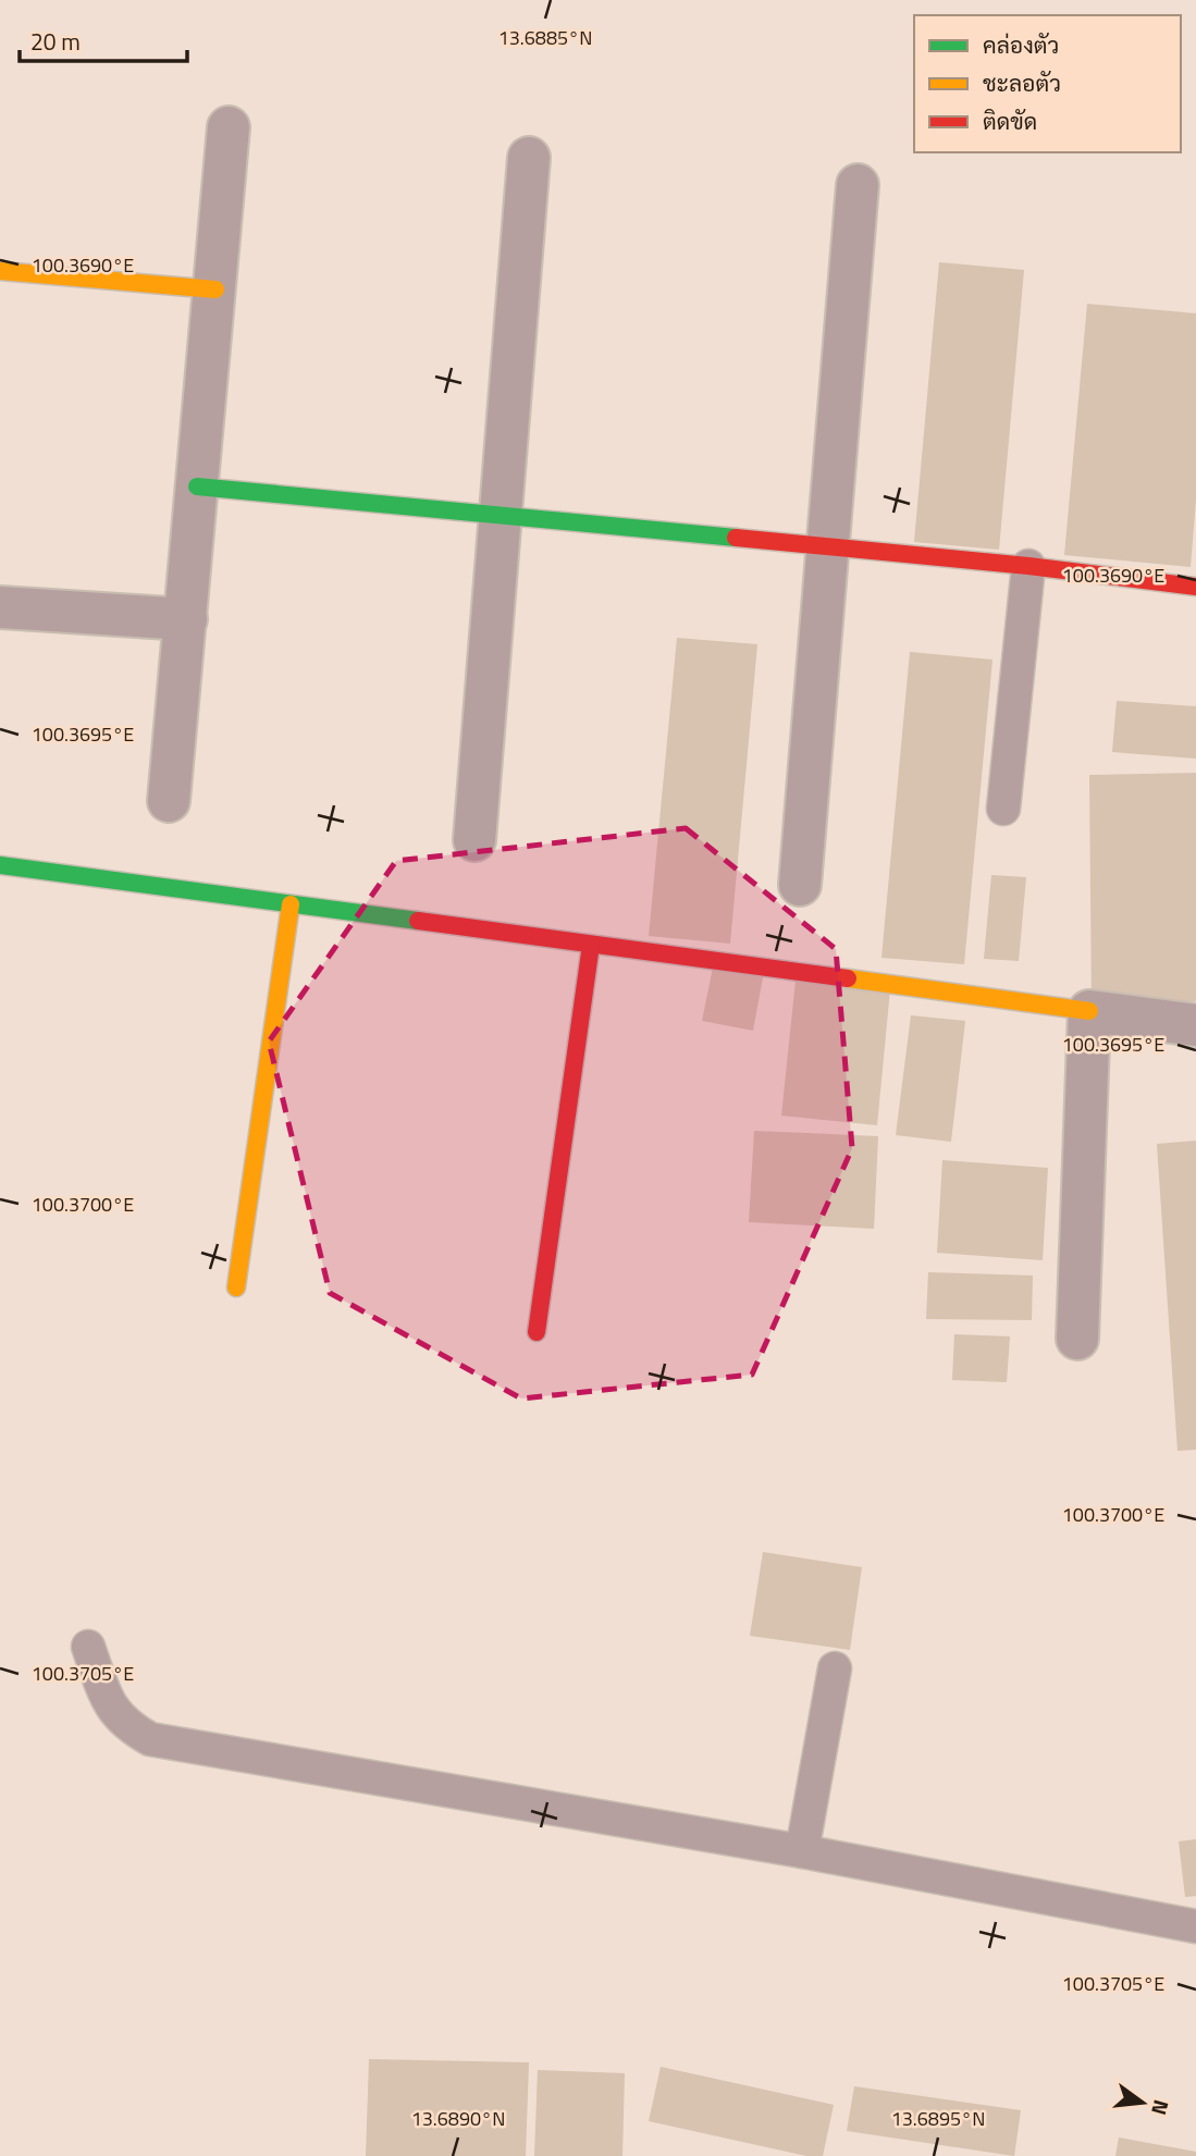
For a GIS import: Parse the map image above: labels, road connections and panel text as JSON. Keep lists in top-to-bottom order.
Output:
{
  "legend": ["คล่องตัว", "ชะลอตัว", "ติดขัด"],
  "scale_bar": "20 m",
  "north": "right",
  "coordinates": [
    "13.6885°N",
    "100.3690°E",
    "100.3695°E",
    "100.3700°E",
    "100.3705°E",
    "13.6890°N",
    "13.6895°N"
  ]
}
